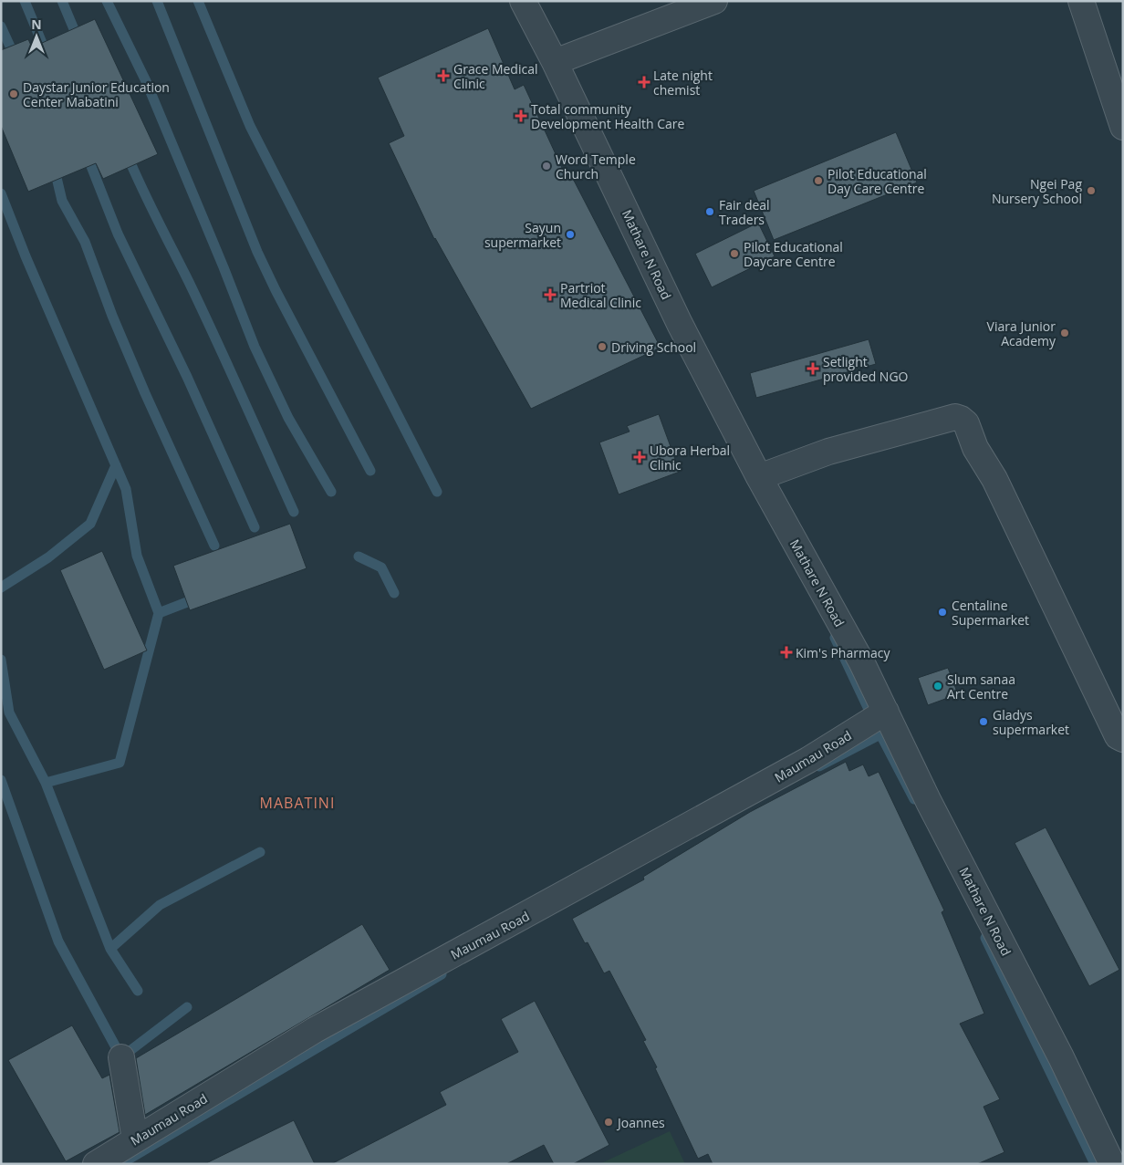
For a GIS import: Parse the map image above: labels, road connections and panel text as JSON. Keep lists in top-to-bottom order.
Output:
{
  "streets": {
    "street": ["Mathare N Road", "Maumau Road"]
  },
  "crossings": [
    ["Mathare N Road", "Maumau Road"]
  ],
  "districts": ["MABATINI"],
  "places": {
    "health": [
      "Grace Medical Clinic",
      "Late night chemist",
      "Total community Development Health Care",
      "Partriot Medical Clinic",
      "Setlight provided NGO",
      "Ubora Herbal Clinic",
      "Kim's Pharmacy"
    ],
    "other": [
      "Daystar Junior Education Center Mabatini",
      "Word Temple Church",
      "Pilot Educational Day Care Centre",
      "Ngei Pag Nursery School",
      "Fair deal Traders",
      "Sayun supermarket",
      "Pilot Educational Daycare Centre",
      "Viara Junior Academy",
      "Driving School",
      "Centaline Supermarket",
      "Slum sanaa Art Centre",
      "Gladys supermarket",
      "Joannes"
    ]
  },
  "north": "top"
}
